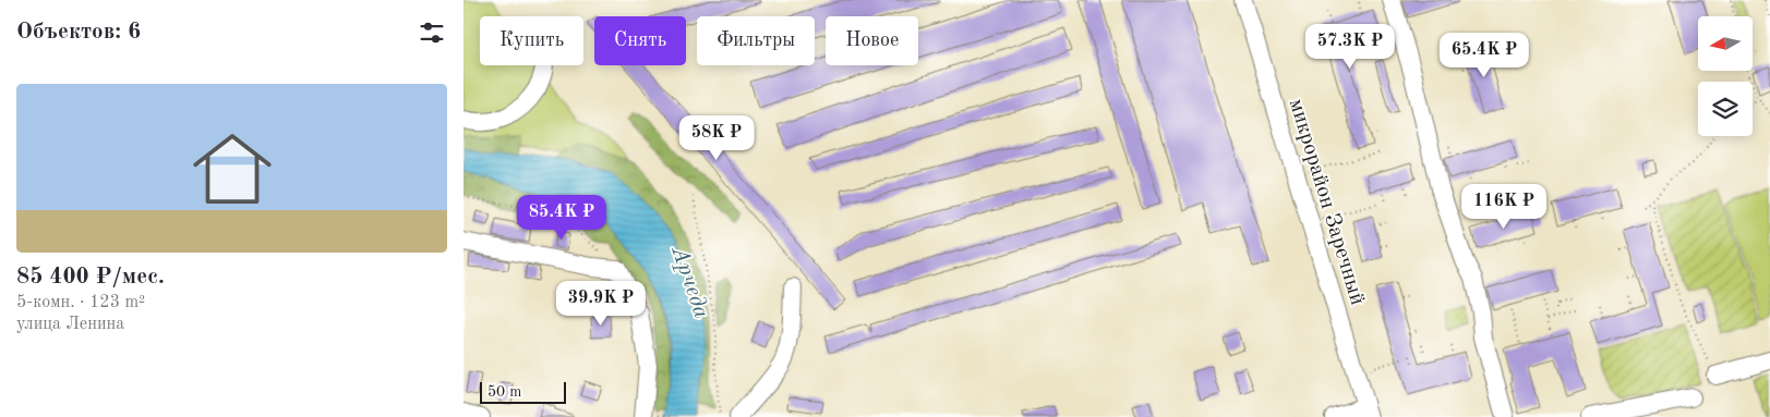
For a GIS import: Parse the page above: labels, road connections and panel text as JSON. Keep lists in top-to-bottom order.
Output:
{
  "streets": {
    "street": ["микрорайон Заречный"]
  },
  "water": ["Арчеда"],
  "scale_bar": "50 m",
  "north": "left",
  "page": {
    "heading": "Объектов: 6",
    "chip": [
      "Купить",
      "Снять",
      "Фильтры",
      "Новое"
    ],
    "price": [
      "57.3K ₽",
      "65.4K ₽",
      "58K ₽",
      "116K ₽",
      "85.4K ₽",
      "39.9K ₽"
    ],
    "list": [
      {
        "name": "85 400 ₽/мес.",
        "note": "5-комн. · 123 m² · улица Ленина"
      }
    ],
    "scale": "50 m"
  }
}
